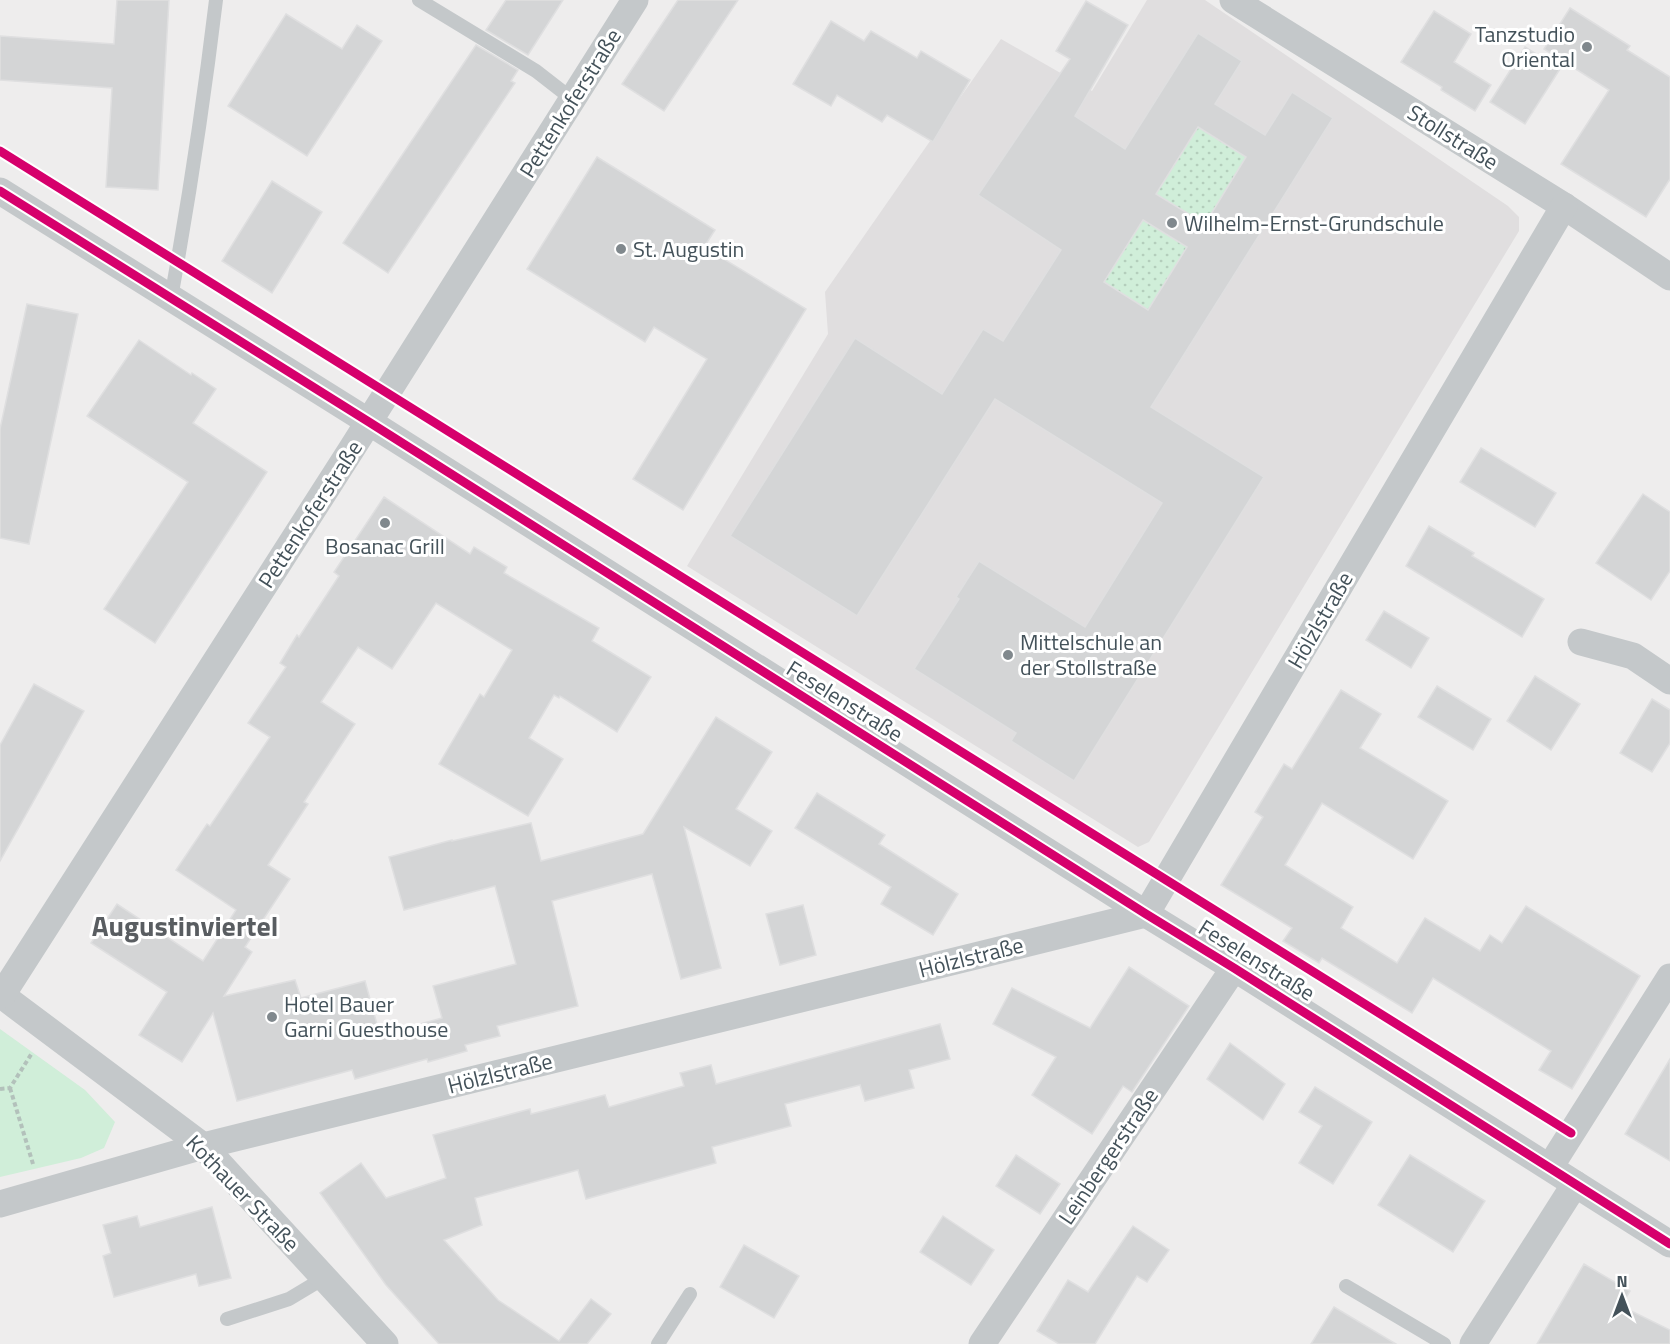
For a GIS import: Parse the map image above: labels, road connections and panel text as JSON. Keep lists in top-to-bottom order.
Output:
{
  "streets": {
    "street": [
      "Pettenkoferstraße",
      "Stollstraße",
      "Hölzlstraße",
      "Feselenstraße",
      "Leinbergerstraße",
      "Kothauer Straße"
    ]
  },
  "crossings": [
    ["Pettenkoferstraße", "Feselenstraße"],
    ["Pettenkoferstraße", "Kothauer Straße"],
    ["Stollstraße", "Hölzlstraße"],
    ["Hölzlstraße", "Feselenstraße"],
    ["Hölzlstraße", "Kothauer Straße"],
    ["Feselenstraße", "Leinbergerstraße"]
  ],
  "districts": ["Augustinviertel"],
  "places": [
    "Tanzstudio Oriental",
    "Wilhelm-Ernst-Grundschule",
    "St. Augustin",
    "Bosanac Grill",
    "Mittelschule an der Stollstraße",
    "Hotel Bauer Garni Guesthouse"
  ],
  "north": "top"
}
